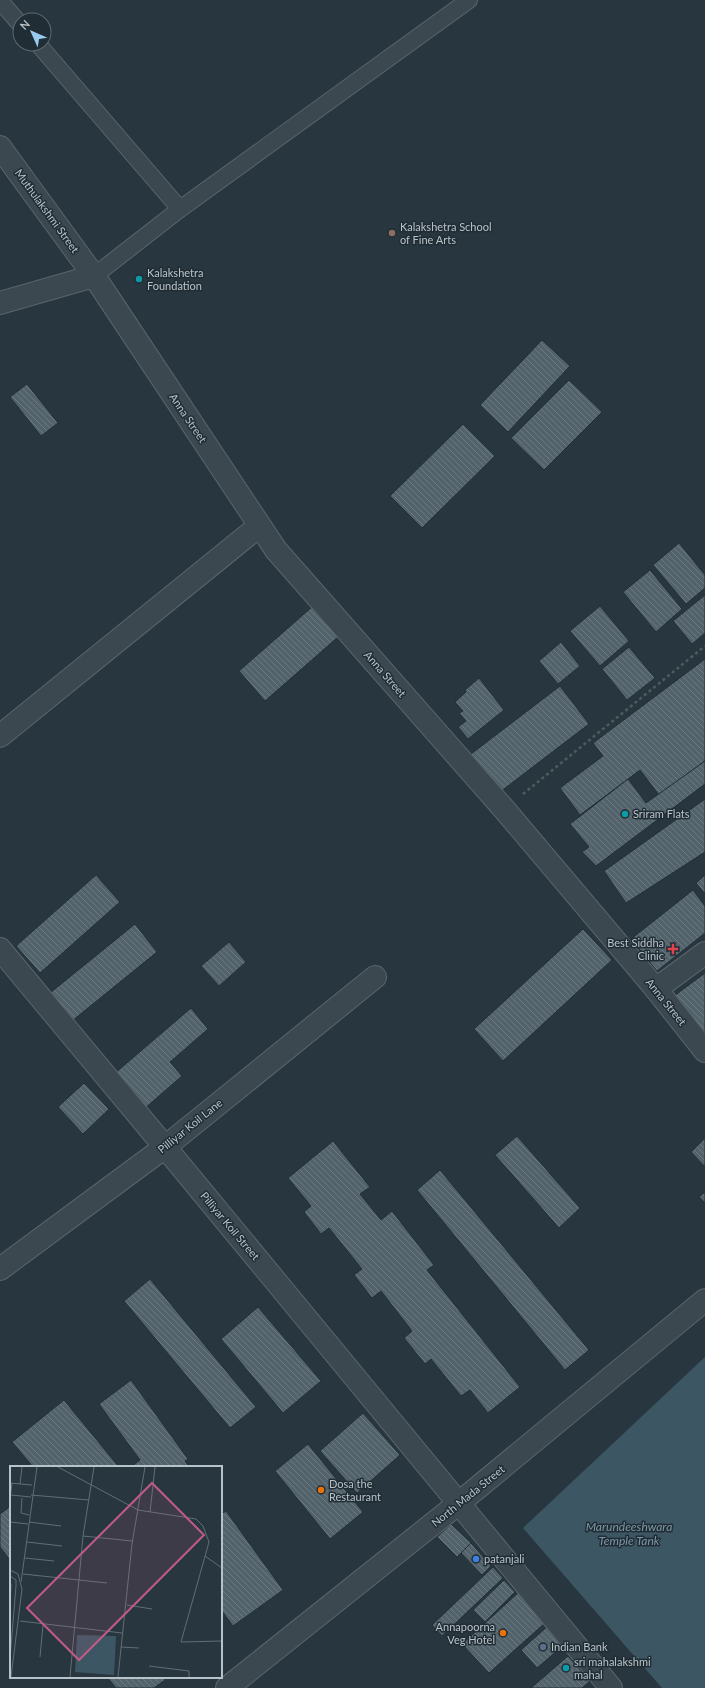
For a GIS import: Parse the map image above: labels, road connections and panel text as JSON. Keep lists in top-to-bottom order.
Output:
{
  "streets": {
    "street": [
      "Muthulakshmi Street",
      "Anna Street",
      "Pilliyar Koil Lane",
      "Pilliyar Koil Street",
      "North Mada Street"
    ]
  },
  "crossings": [
    ["Muthulakshmi Street", "Anna Street"],
    ["Pilliyar Koil Lane", "Pilliyar Koil Street"],
    ["Pilliyar Koil Street", "North Mada Street"]
  ],
  "water": ["Marundeeshwara Temple Tank"],
  "places": {
    "other": [
      "Kalakshetra School of Fine Arts",
      "Kalakshetra Foundation",
      "Sriram Flats",
      "Dosa the Restaurant",
      "patanjali",
      "Annapoorna Veg Hotel",
      "Indian Bank",
      "sri mahalakshmi mahal"
    ],
    "health": ["Best Siddha Clinic"]
  },
  "north": "top left"
}
